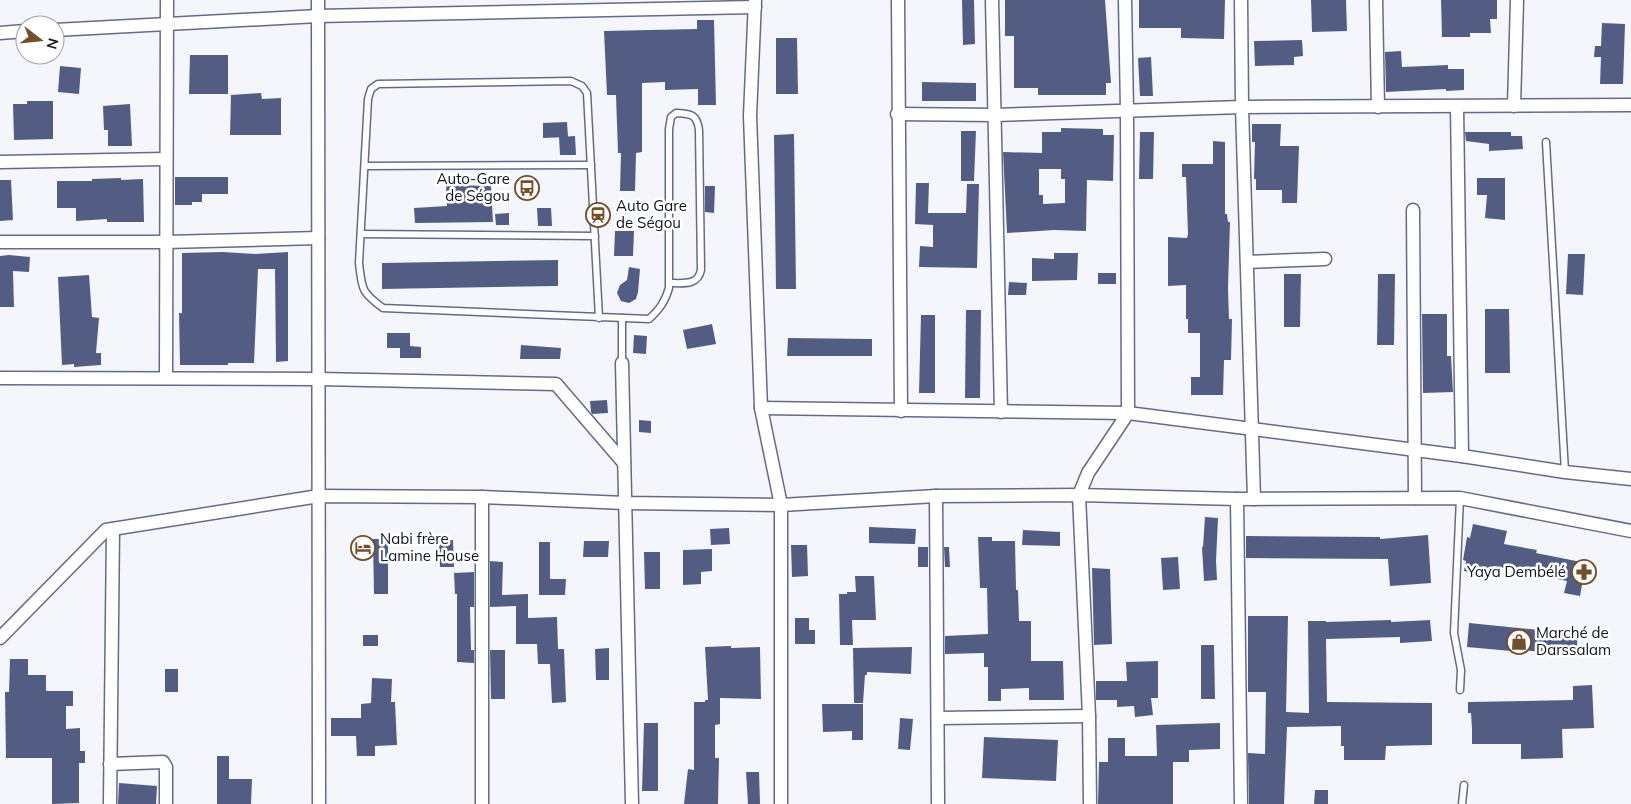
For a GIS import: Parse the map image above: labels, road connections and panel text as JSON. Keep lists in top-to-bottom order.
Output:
{
  "places": {
    "bus stop": ["Auto-Gare de Ségou"],
    "station": ["Auto Gare de Ségou"],
    "hotel": ["Nabi frère Lamine House"],
    "pharmacy": ["Yaya Dembélé"],
    "shop": ["Marché de Darssalam"]
  },
  "north": "right"
}
